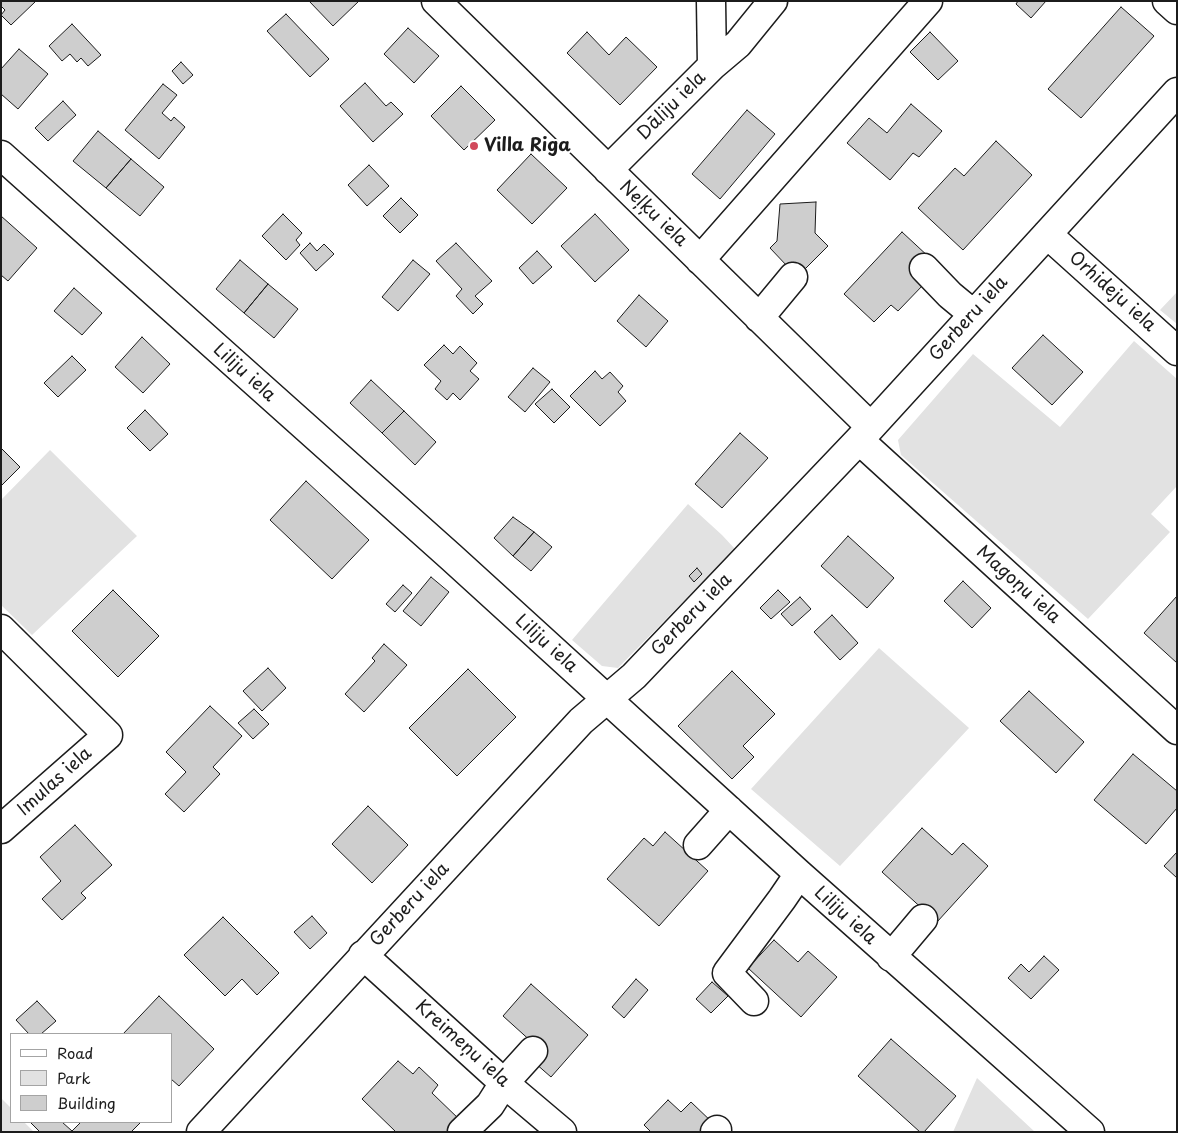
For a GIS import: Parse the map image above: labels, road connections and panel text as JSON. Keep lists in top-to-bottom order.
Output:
{
  "streets": {
    "street": [
      "Dāliju iela",
      "Neļķu iela",
      "Orhideju iela",
      "Gerberu iela",
      "Liliju iela",
      "Magoņu iela",
      "Imulas iela",
      "Kreimeņu iela"
    ]
  },
  "crossings": [
    ["Dāliju iela", "Neļķu iela"],
    ["Neļķu iela", "Gerberu iela"],
    ["Neļķu iela", "Magoņu iela"],
    ["Orhideju iela", "Gerberu iela"],
    ["Gerberu iela", "Liliju iela"],
    ["Gerberu iela", "Magoņu iela"],
    ["Gerberu iela", "Kreimeņu iela"]
  ],
  "places": ["Villa Riga"],
  "legend": ["Road", "Park", "Building"]
}
